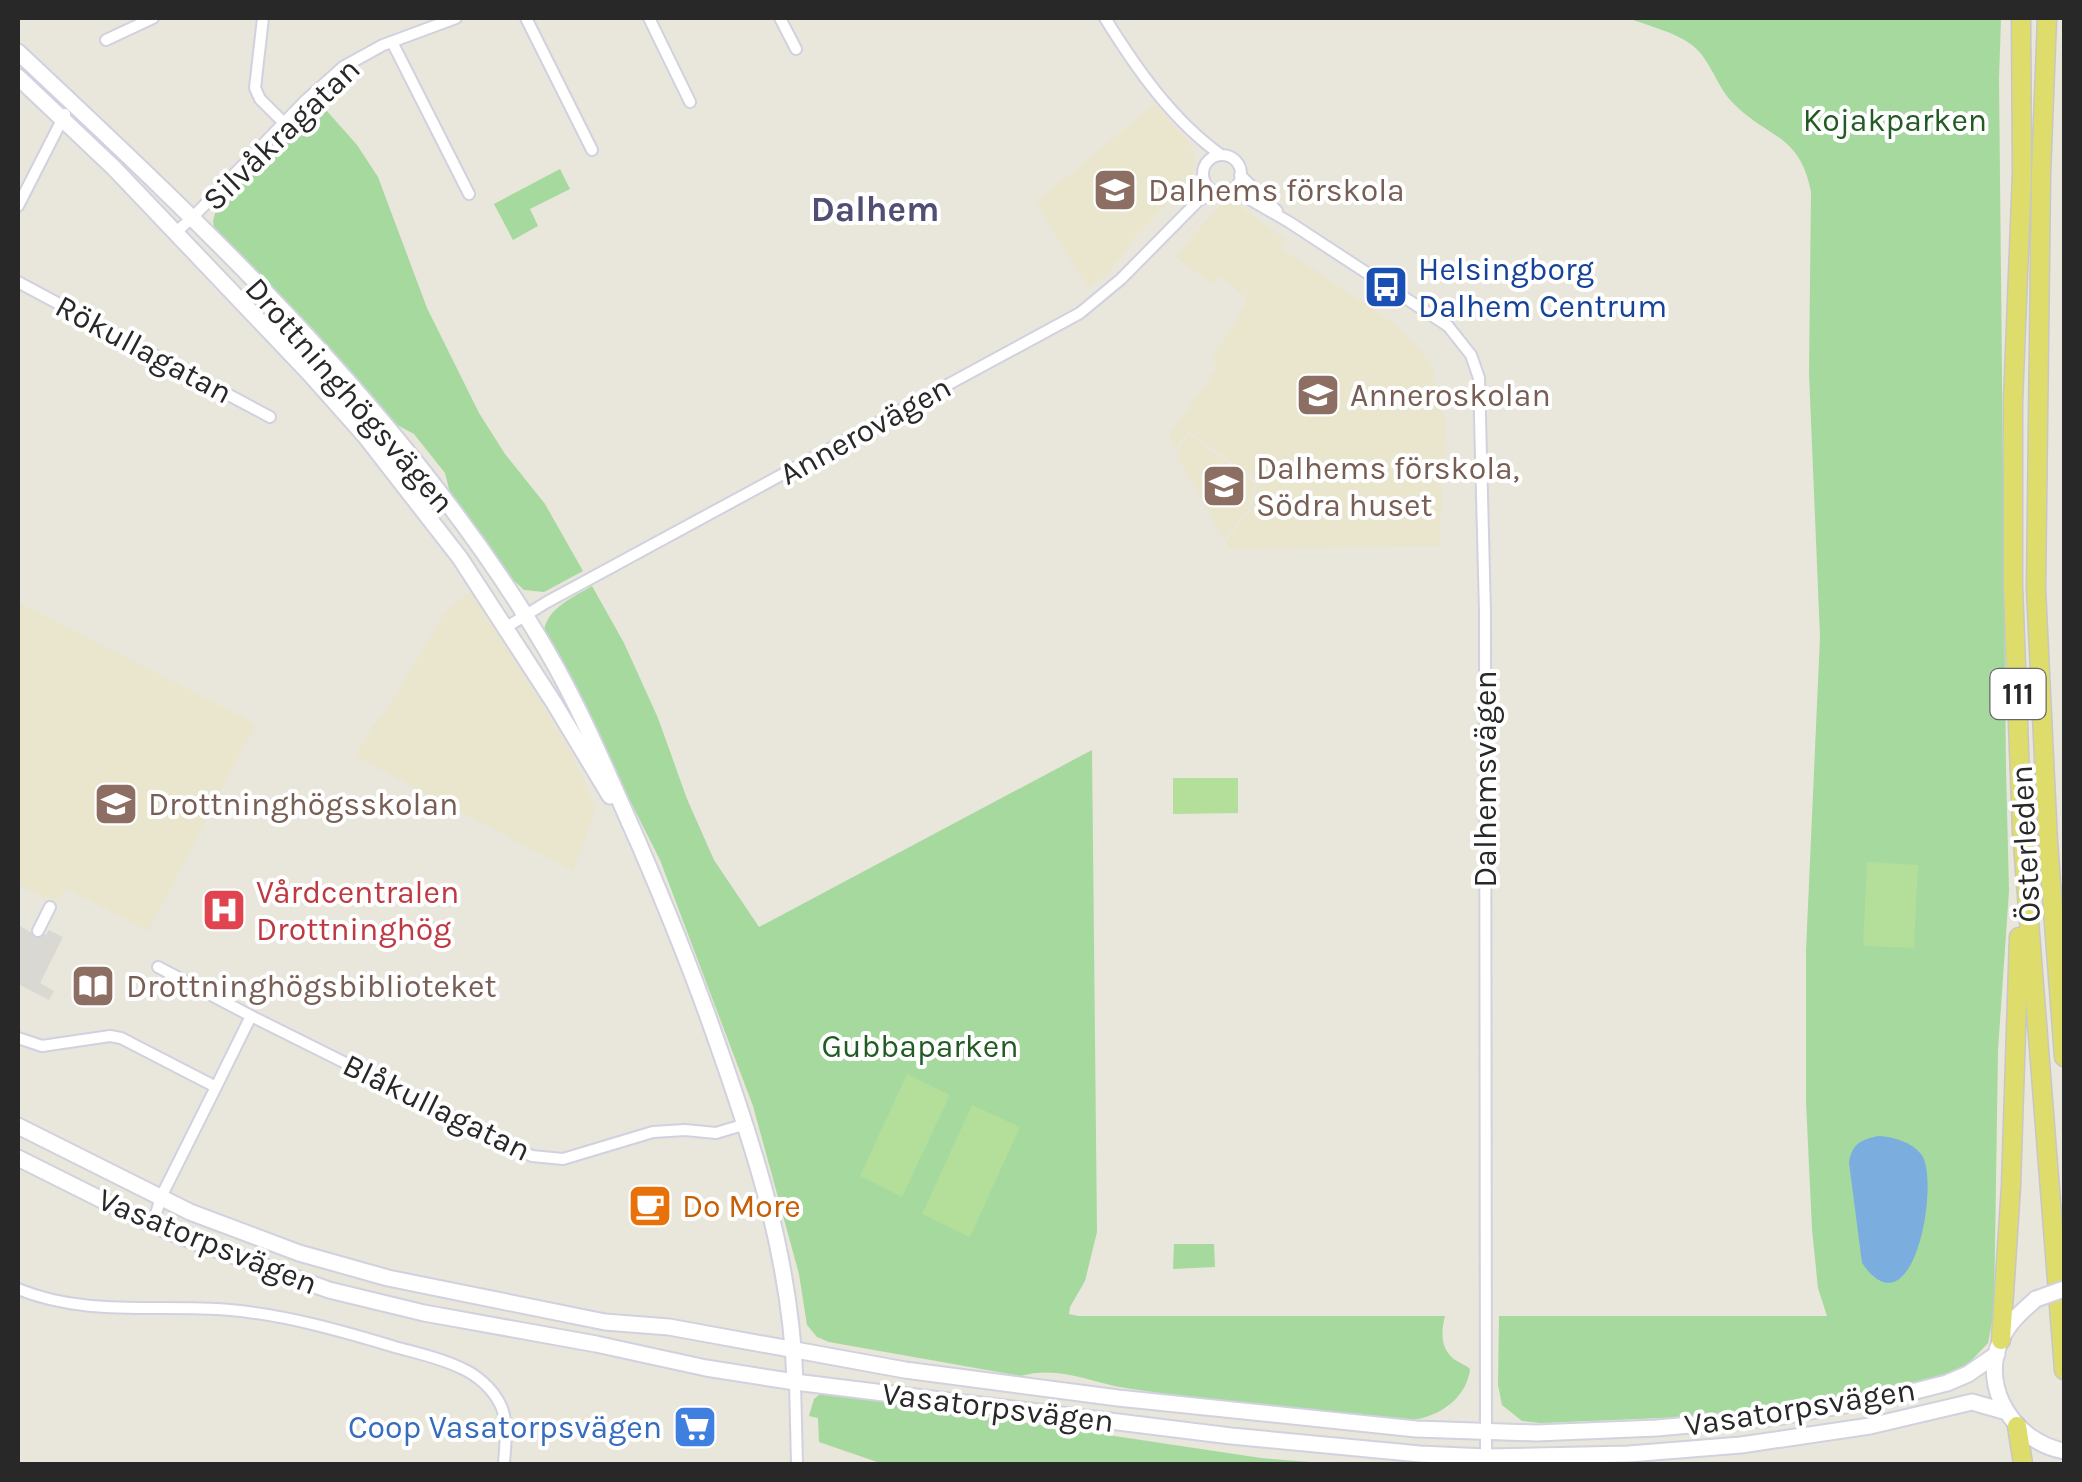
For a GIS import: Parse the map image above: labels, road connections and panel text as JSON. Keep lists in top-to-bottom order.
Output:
{
  "streets": {
    "main road": [
      "Drottninghögsvägen",
      "111",
      "Österleden",
      "Vasatorpsvägen"
    ],
    "street": [
      "Silvåkragatan",
      "Rökullagatan",
      "Annerovägen",
      "Dalhemsvägen",
      "Blåkullagatan"
    ]
  },
  "crossings": [
    ["Silvåkragatan", "Drottninghögsvägen"],
    ["Drottninghögsvägen", "Annerovägen"],
    ["Drottninghögsvägen", "Blåkullagatan"],
    ["Drottninghögsvägen", "Vasatorpsvägen"],
    ["Annerovägen", "Dalhemsvägen"],
    ["Dalhemsvägen", "Vasatorpsvägen"]
  ],
  "districts": ["Dalhem"],
  "parks": ["Kojakparken", "Gubbaparken"],
  "places": {
    "school or university": [
      "Dalhems förskola",
      "Anneroskolan",
      "Dalhems förskola, Södra huset",
      "Drottninghögsskolan"
    ],
    "bus stop": ["Helsingborg Dalhem Centrum"],
    "hospital": ["Vårdcentralen Drottninghög"],
    "library": ["Drottninghögsbiblioteket"],
    "cafe": ["Do More"],
    "supermarket": ["Coop Vasatorpsvägen"]
  }
}
